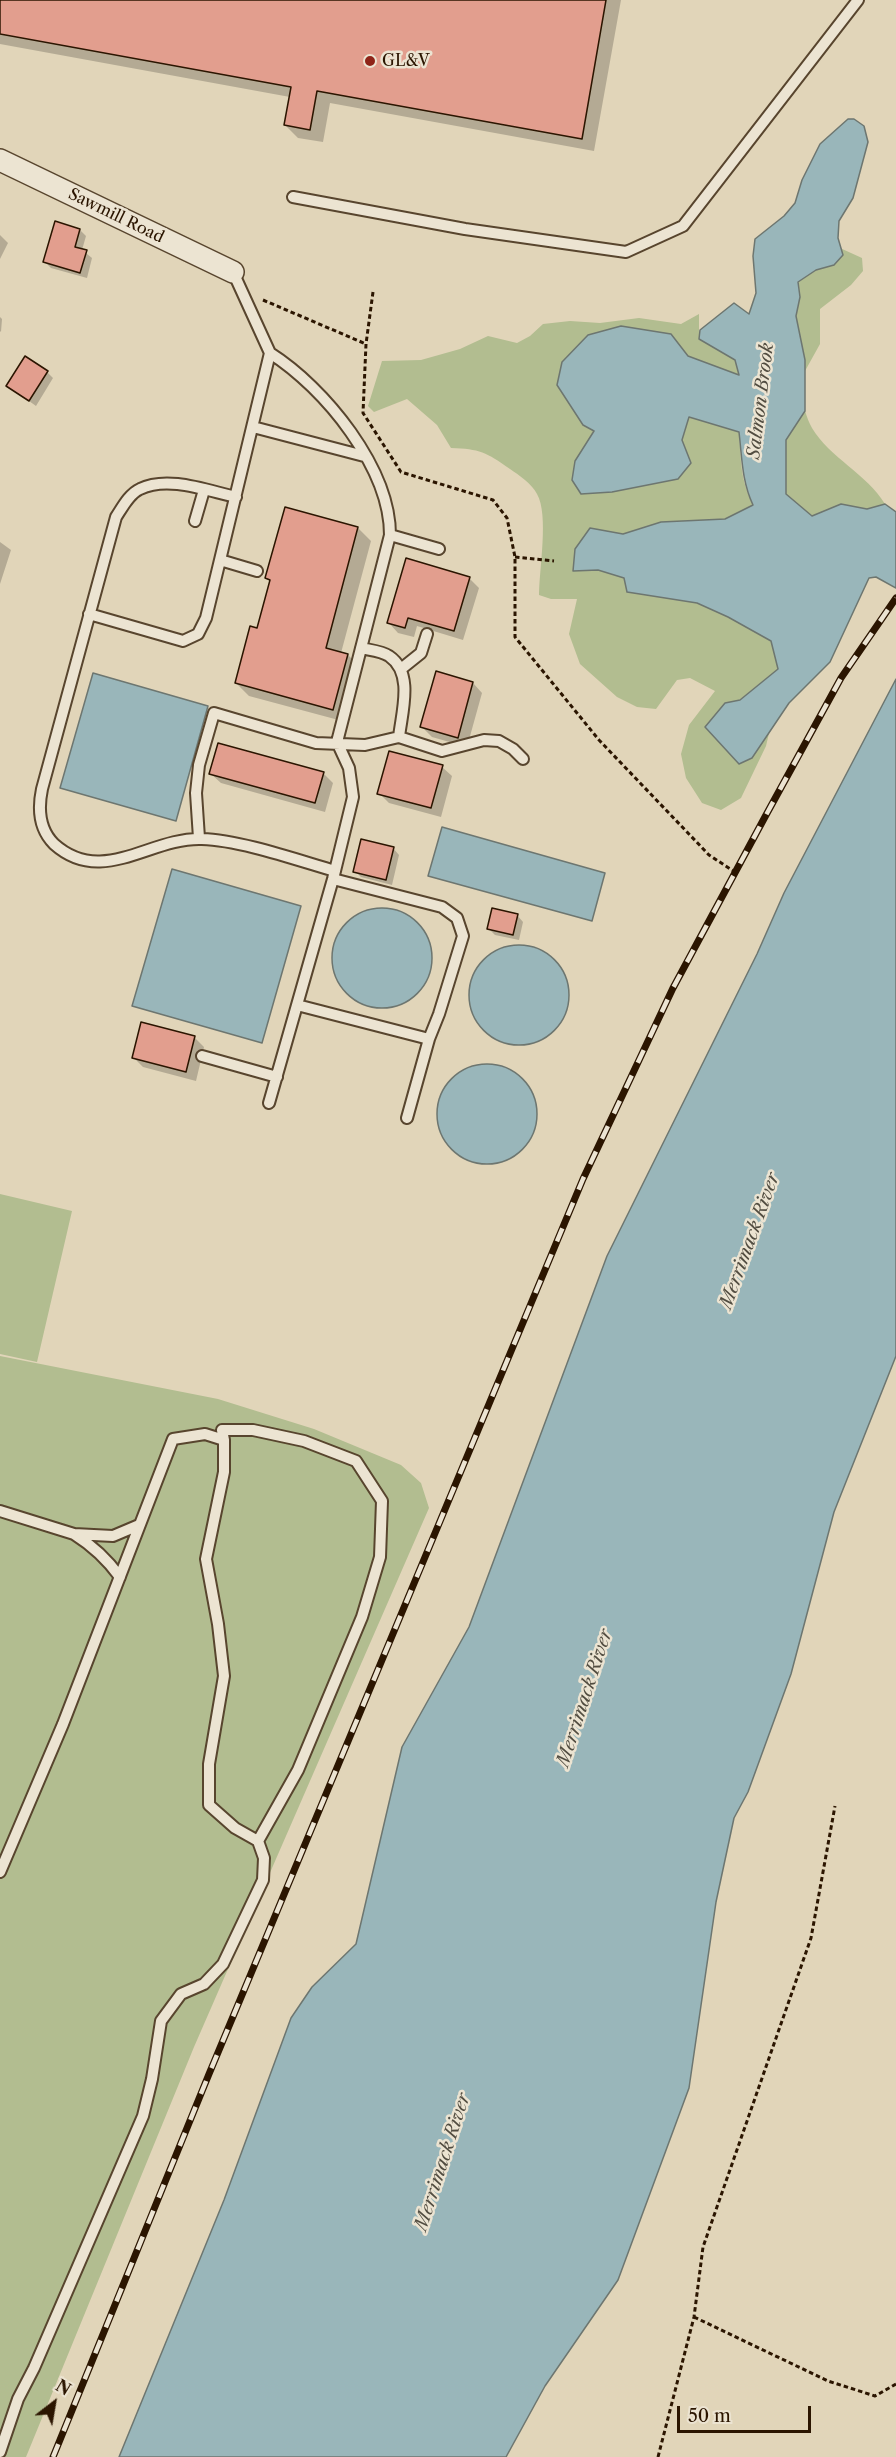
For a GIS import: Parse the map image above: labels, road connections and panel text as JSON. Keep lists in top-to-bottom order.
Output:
{
  "streets": {
    "street": ["Sawmill Road"]
  },
  "water": ["Salmon Brook", "Merrimack River"],
  "places": ["GL&V"],
  "scale_bar": "50 m",
  "north": "top right"
}
